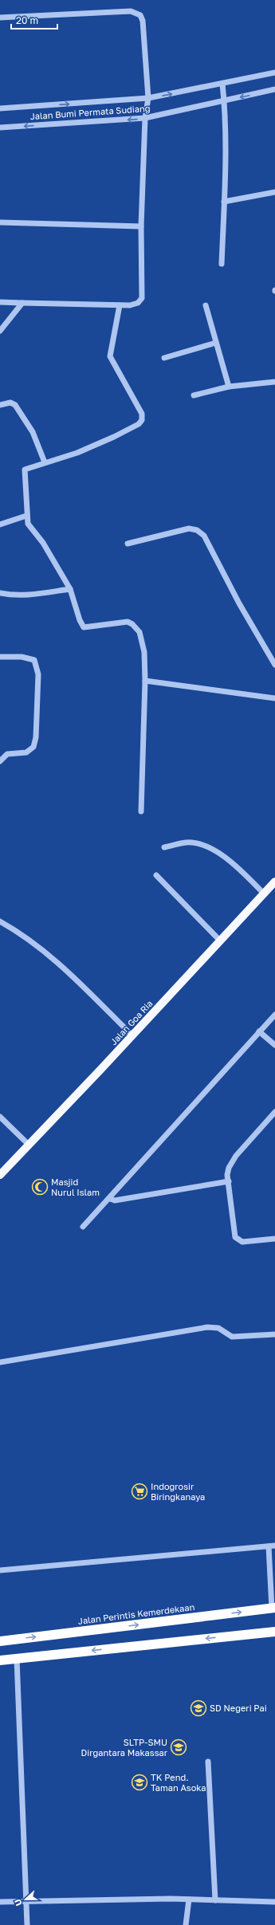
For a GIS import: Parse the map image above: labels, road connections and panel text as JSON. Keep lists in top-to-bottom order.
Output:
{
  "streets": {
    "highway": ["Jalan Perintis Kemerdekaan"],
    "main road": ["Jalan Goa Ria"],
    "street": ["Jalan Bumi Permata Sudiang"]
  },
  "places": {
    "mosque": ["Masjid Nurul Islam"],
    "supermarket": ["Indogrosir Biringkanaya"],
    "school or university": ["SD Negeri Pai", "SLTP-SMU Dirgantara Makassar", "TK Pend. Taman Asoka"]
  },
  "scale_bar": "20 m",
  "north": "left"
}
